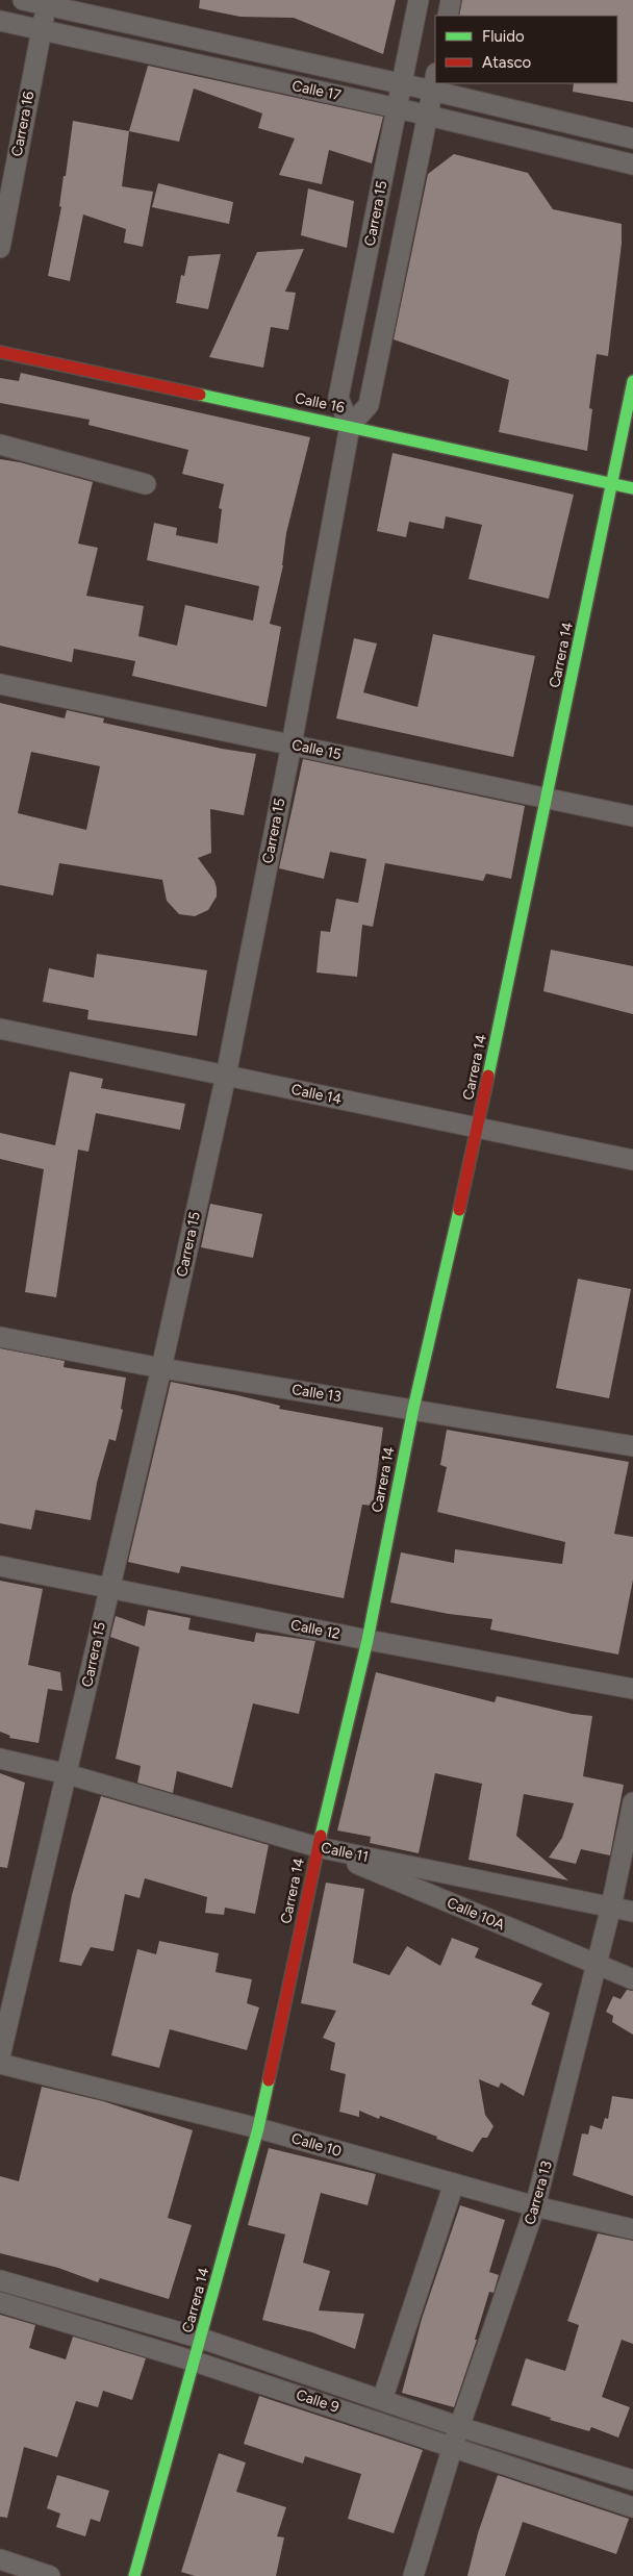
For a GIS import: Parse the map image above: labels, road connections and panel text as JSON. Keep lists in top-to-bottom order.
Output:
{
  "streets": {
    "main road": ["Calle 16", "Carrera 14"],
    "street": [
      "Calle 17",
      "Carrera 16",
      "Carrera 15",
      "Calle 15",
      "Calle 14",
      "Calle 13",
      "Calle 12",
      "Calle 11",
      "Calle 10A",
      "Calle 10",
      "Carrera 13",
      "Calle 9"
    ]
  },
  "crossings": [
    ["Calle 17", "Carrera 16"],
    ["Calle 17", "Carrera 15"],
    ["Carrera 15", "Calle 16"],
    ["Carrera 15", "Calle 15"],
    ["Carrera 15", "Calle 14"],
    ["Carrera 15", "Calle 13"],
    ["Carrera 15", "Calle 12"],
    ["Carrera 15", "Calle 11"],
    ["Calle 16", "Carrera 14"],
    ["Carrera 14", "Calle 15"],
    ["Carrera 14", "Calle 14"],
    ["Carrera 14", "Calle 13"],
    ["Carrera 14", "Calle 12"],
    ["Carrera 14", "Calle 11"],
    ["Carrera 14", "Calle 10A"],
    ["Carrera 14", "Calle 10"],
    ["Carrera 14", "Calle 9"],
    ["Calle 11", "Calle 10A"],
    ["Calle 11", "Carrera 13"],
    ["Calle 10A", "Carrera 13"],
    ["Calle 10", "Carrera 13"],
    ["Carrera 13", "Calle 9"]
  ],
  "legend": ["Fluido", "Atasco"]
}
